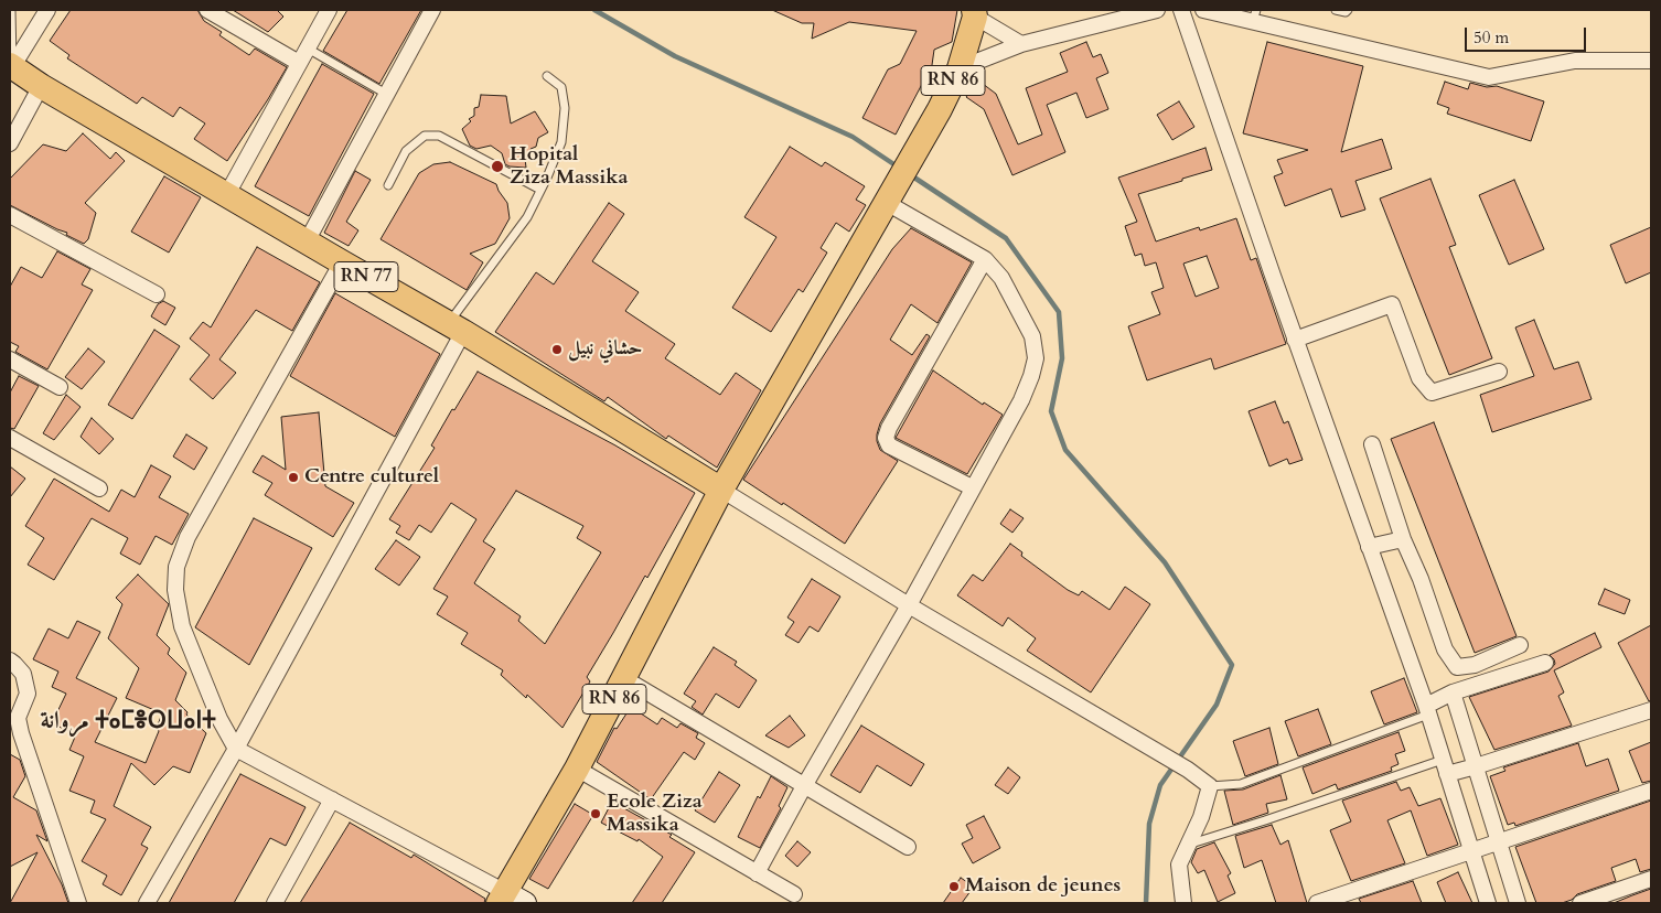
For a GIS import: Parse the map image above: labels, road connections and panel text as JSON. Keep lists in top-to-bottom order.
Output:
{
  "streets": {
    "main road": ["RN 86", "RN 77"]
  },
  "crossings": [
    ["RN 86", "RN 77"]
  ],
  "districts": ["مروانة ⵜⴰⵎⴻⵔⵡⴰⵏⵜ"],
  "places": [
    "Hopital Ziza Massika",
    "حشاني نبيل",
    "Centre culturel",
    "Ecole Ziza Massika",
    "Maison de jeunes"
  ],
  "scale_bar": "50 m"
}
